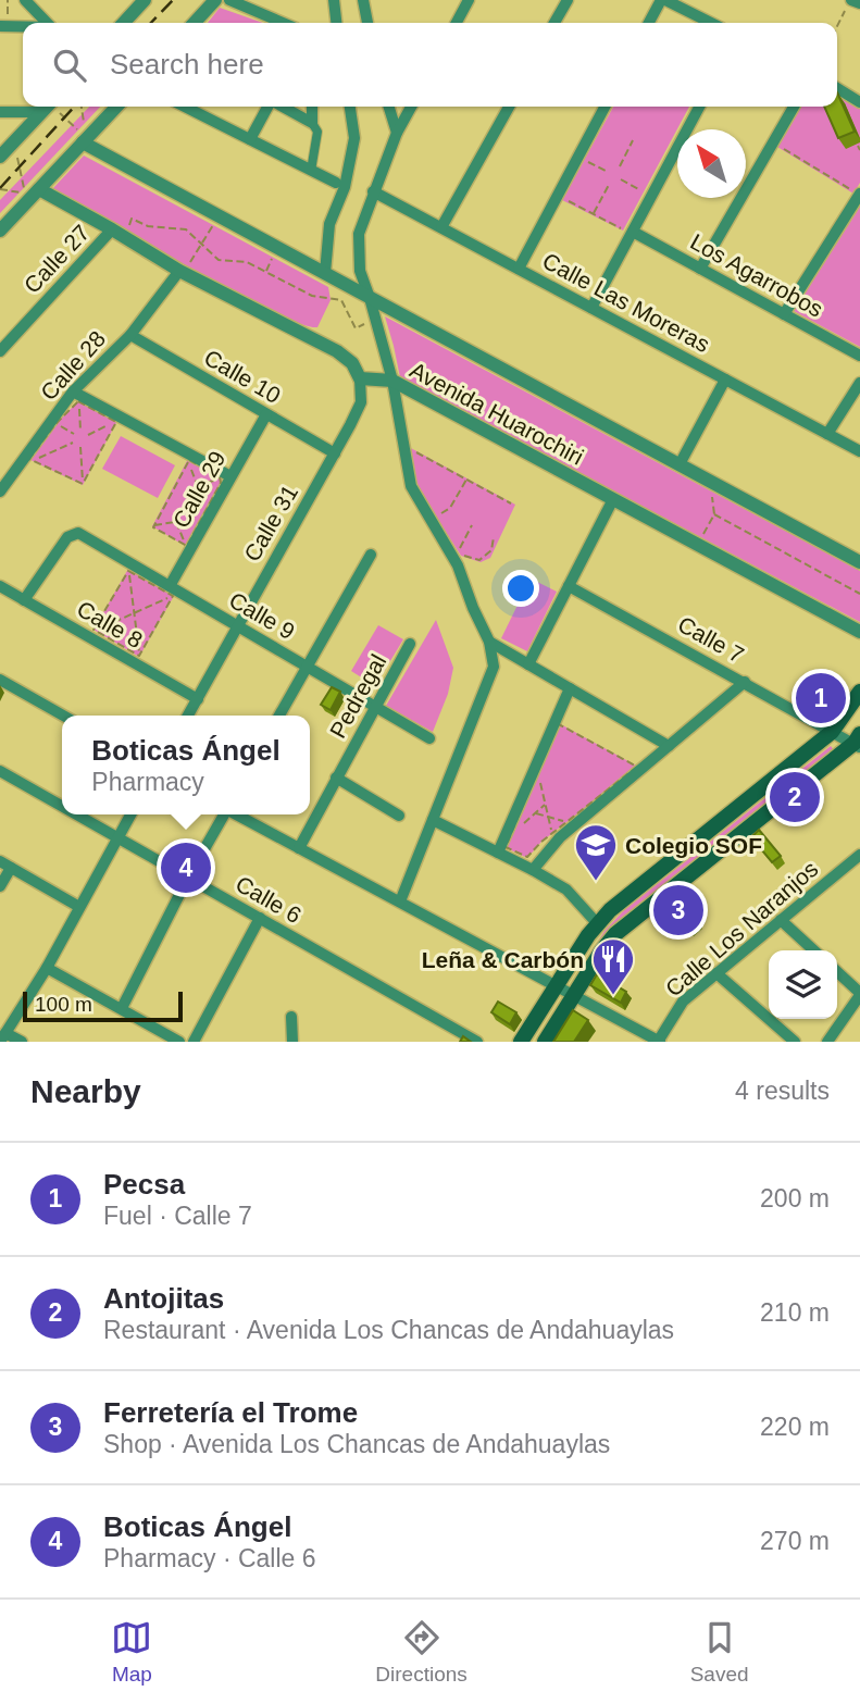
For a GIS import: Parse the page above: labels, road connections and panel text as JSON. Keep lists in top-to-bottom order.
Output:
{
  "streets": {
    "street": [
      "Calle 27",
      "Los Agarrobos",
      "Calle Las Moreras",
      "Calle 28",
      "Calle 10",
      "Avenida Huarochiri",
      "Calle 29",
      "Calle 31",
      "Calle 9",
      "Calle 8",
      "Calle 7",
      "Pedregal",
      "Calle 6",
      "Calle Los Naranjos"
    ]
  },
  "crossings": [
    ["Calle 28", "Calle 10"],
    ["Calle 10", "Calle 29"],
    ["Calle 10", "Calle 31"],
    ["Avenida Huarochiri", "Calle 31"],
    ["Calle 29", "Calle 9"],
    ["Calle 31", "Calle 9"],
    ["Calle 31", "Calle 8"],
    ["Calle 9", "Calle 8"],
    ["Calle 9", "Pedregal"]
  ],
  "places": {
    "school or university": ["Colegio SOF"],
    "restaurant": ["Leña & Carbón"]
  },
  "scale_bar": "100 m",
  "north": "top left",
  "page": {
    "search": "Search here",
    "pins": [
      "1",
      "2",
      "4",
      "3"
    ],
    "popup": ["Boticas Ángel", "Pharmacy"],
    "scale": "100 m",
    "heading": ["Nearby", "4 results"],
    "list": [
      {
        "mark": "1",
        "name": "Pecsa",
        "note": "Fuel · Calle 7",
        "value": "200 m"
      },
      {
        "mark": "2",
        "name": "Antojitas",
        "note": "Restaurant · Avenida Los Chancas de Andahuaylas",
        "value": "210 m"
      },
      {
        "mark": "3",
        "name": "Ferretería el Trome",
        "note": "Shop · Avenida Los Chancas de Andahuaylas",
        "value": "220 m"
      },
      {
        "mark": "4",
        "name": "Boticas Ángel",
        "note": "Pharmacy · Calle 6",
        "value": "270 m"
      }
    ],
    "nav": ["Map", "Directions", "Saved"]
  }
}
